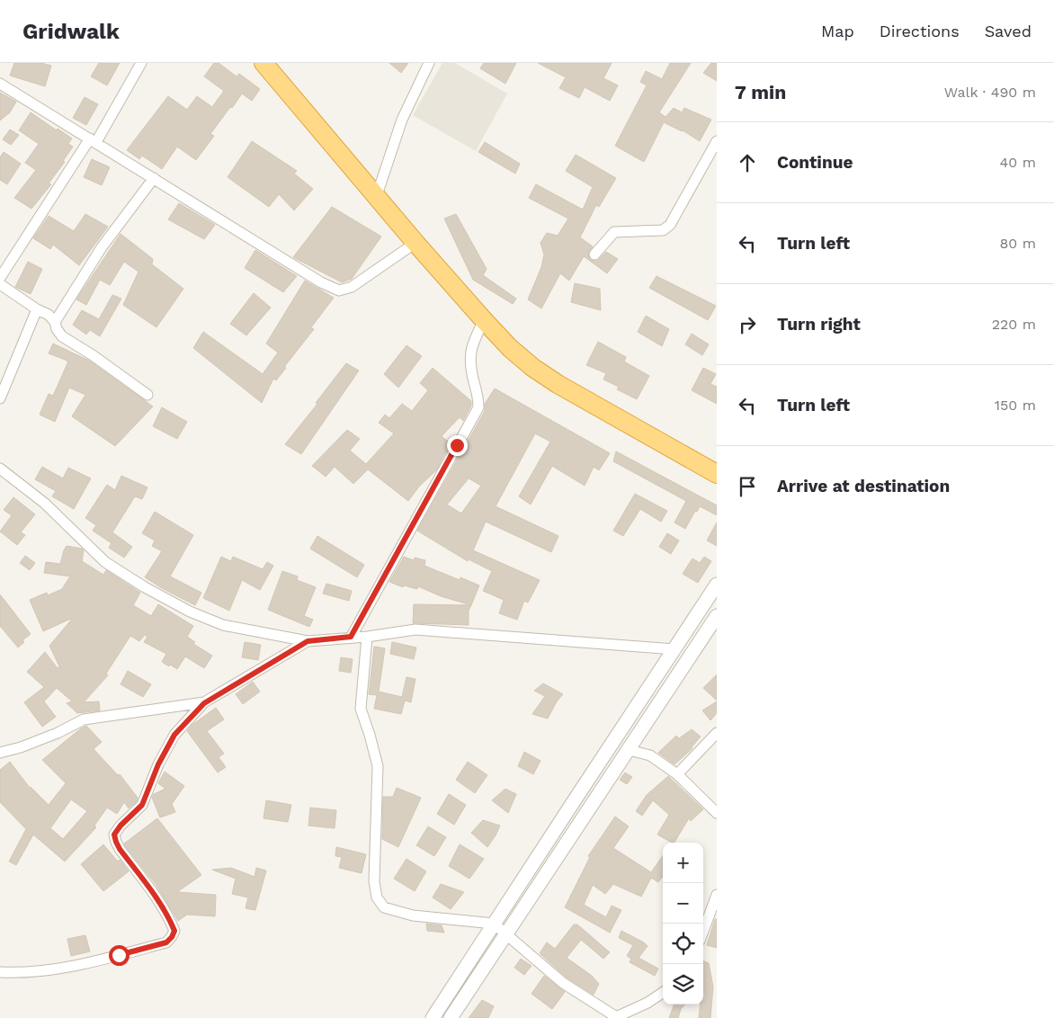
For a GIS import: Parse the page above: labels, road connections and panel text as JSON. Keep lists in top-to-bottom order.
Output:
{
  "page": {
    "header": "Gridwalk",
    "nav": ["Map", "Directions", "Saved"],
    "heading": ["7 min", "Walk · 490 m"],
    "list": [
      ["Continue", "40 m"],
      ["Turn left", "80 m"],
      ["Turn right", "220 m"],
      ["Turn left", "150 m"],
      "Arrive at destination"
    ],
    "map_buttons": ["+", "−"]
  }
}
